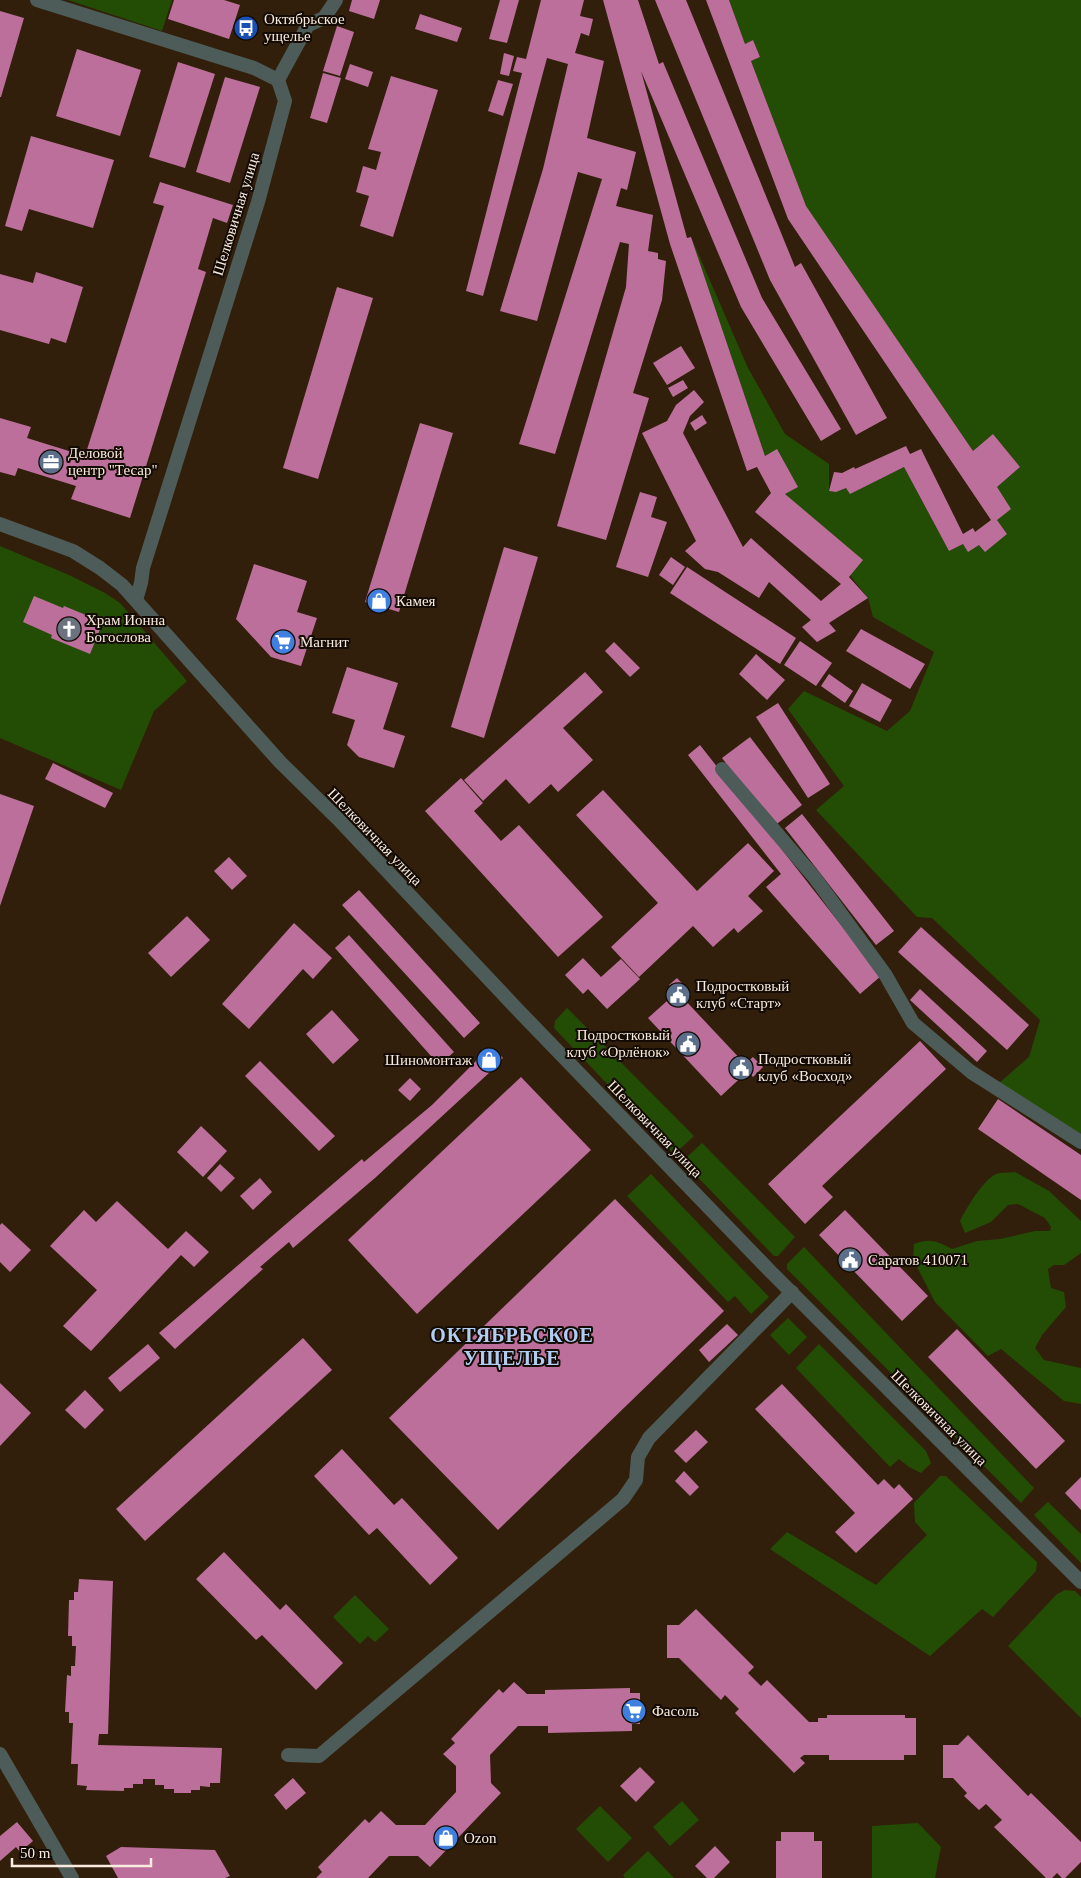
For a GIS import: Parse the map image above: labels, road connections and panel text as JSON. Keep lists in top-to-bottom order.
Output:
{
  "streets": {
    "street": ["Шелковичная улица"]
  },
  "districts": ["ОКТЯБРЬСКОЕ УЩЕЛЬЕ"],
  "places": {
    "bus stop": ["Октябрьское ущелье"],
    "office": ["Деловой центр \"Тесар\""],
    "shop": ["Камея", "Шиномонтаж", "Ozon"],
    "church": ["Храм Ионна Богослова"],
    "supermarket": ["Магнит", "Фасоль"],
    "public building": [
      "Подростковый клуб «Старт»",
      "Подростковый клуб «Орлёнок»",
      "Подростковый клуб «Восход»",
      "Саратов 410071"
    ]
  },
  "scale_bar": "50 m"
}
